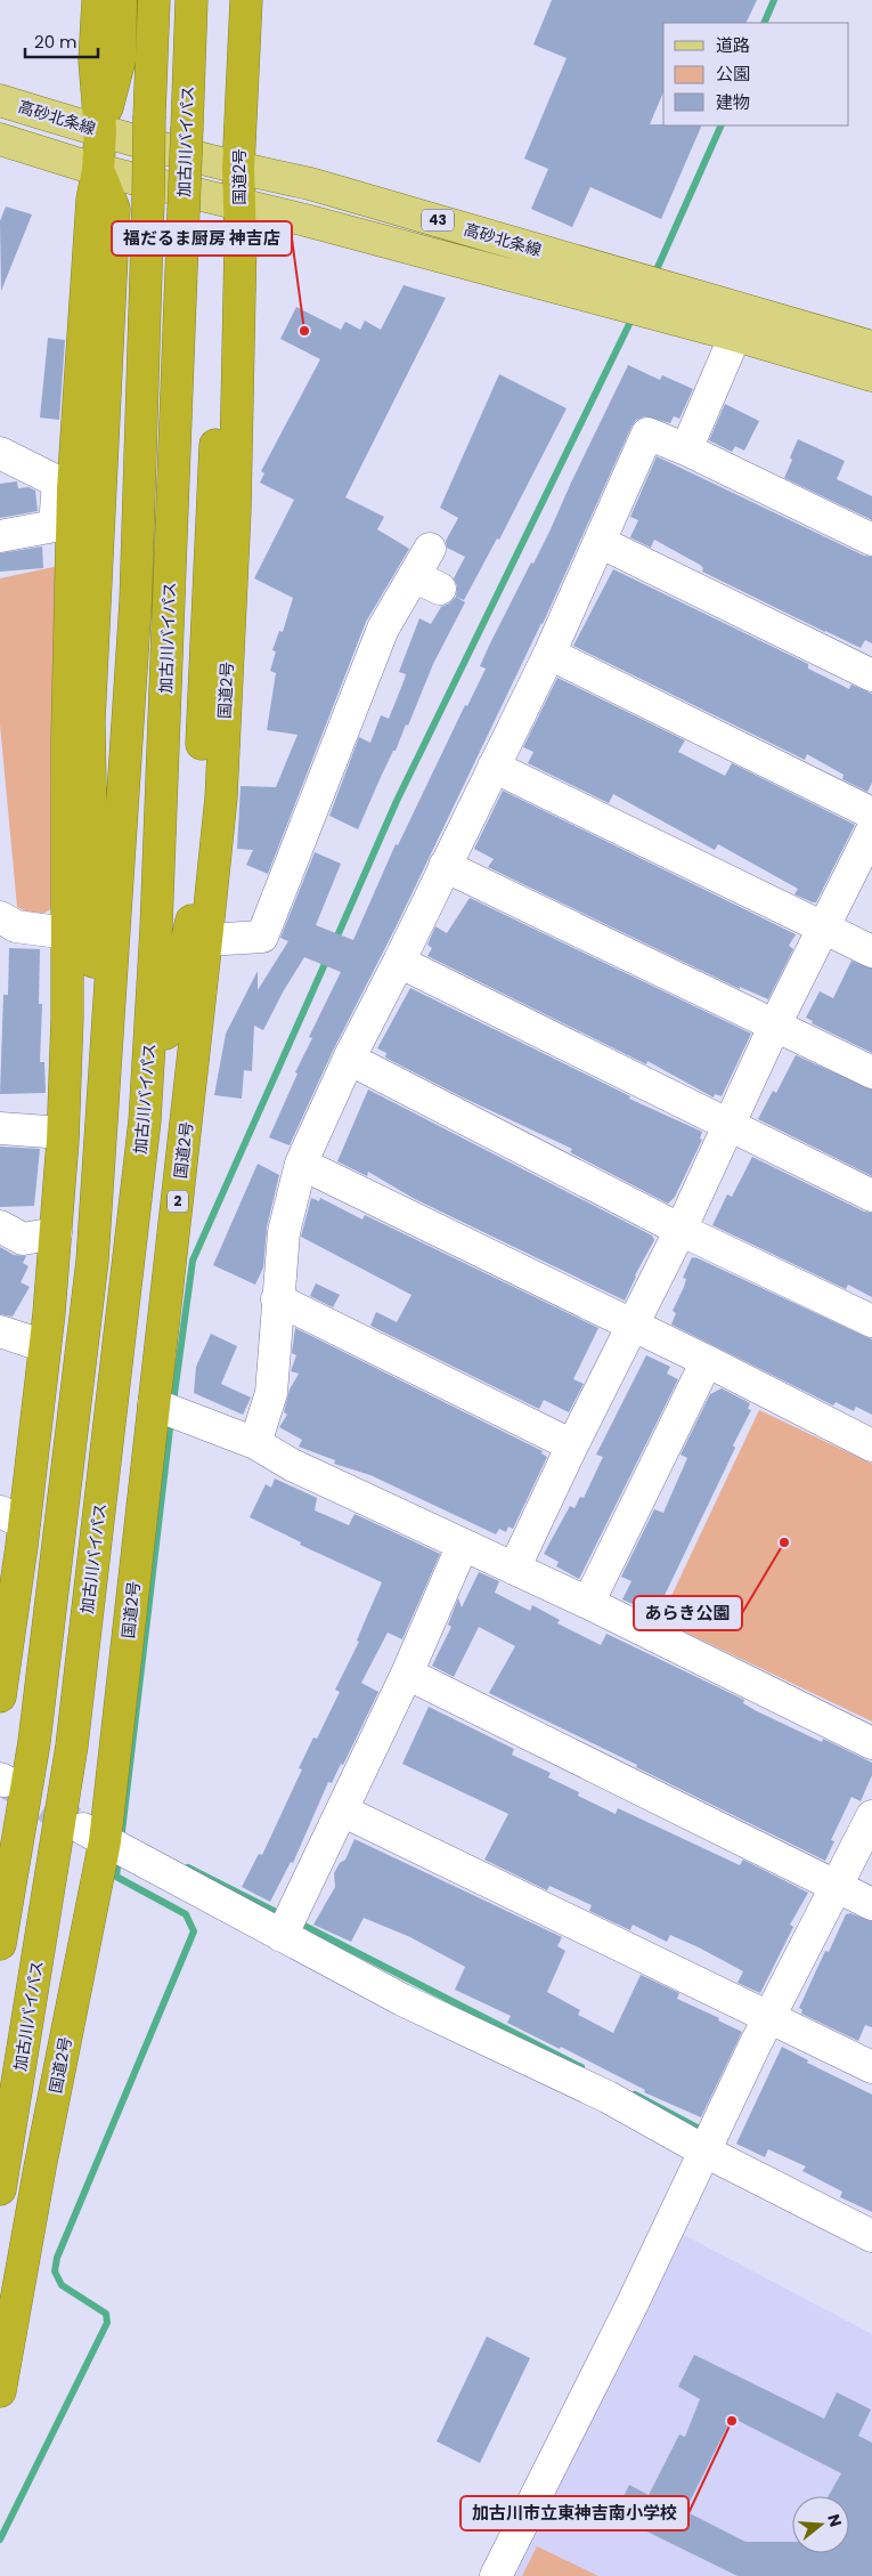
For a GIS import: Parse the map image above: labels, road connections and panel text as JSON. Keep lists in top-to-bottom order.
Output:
{
  "streets": {
    "highway": ["加古川バイパス", "国道2号", "2"],
    "main road": ["高砂北条線", "43"]
  },
  "crossings": [
    ["高砂北条線", "国道2号"]
  ],
  "places": ["福だるま厨房 神吉店", "あらき公園", "加古川市立東神吉南小学校"],
  "legend": ["道路", "公園", "建物"],
  "scale_bar": "20 m",
  "north": "right"
}
